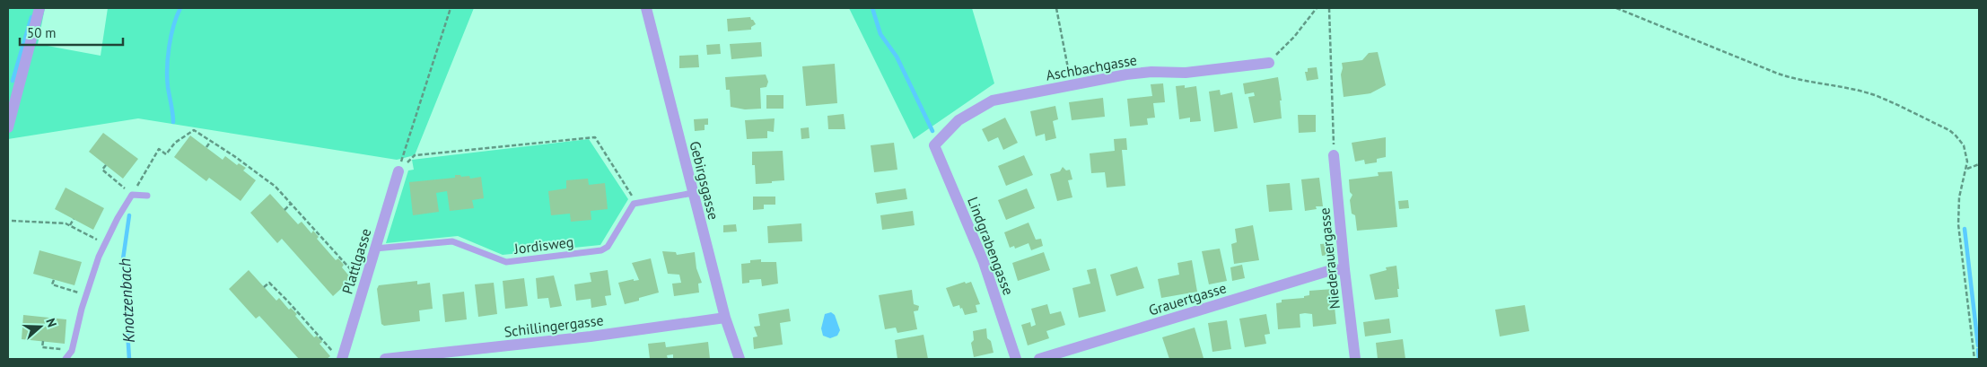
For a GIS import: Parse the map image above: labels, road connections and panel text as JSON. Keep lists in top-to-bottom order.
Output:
{
  "streets": {
    "street": [
      "Aschbachgasse",
      "Gebirgsgasse",
      "Lindgrabengasse",
      "Niederauergasse",
      "Plattlgasse",
      "Grauertgasse",
      "Schillingergasse"
    ],
    "lane": ["Jordisweg"]
  },
  "crossings": [
    ["Aschbachgasse", "Lindgrabengasse"],
    ["Gebirgsgasse", "Schillingergasse"],
    ["Jordisweg", "Plattlgasse"],
    ["Niederauergasse", "Grauertgasse"]
  ],
  "water": ["Knotzenbach"],
  "scale_bar": "50 m",
  "north": "right"
}
